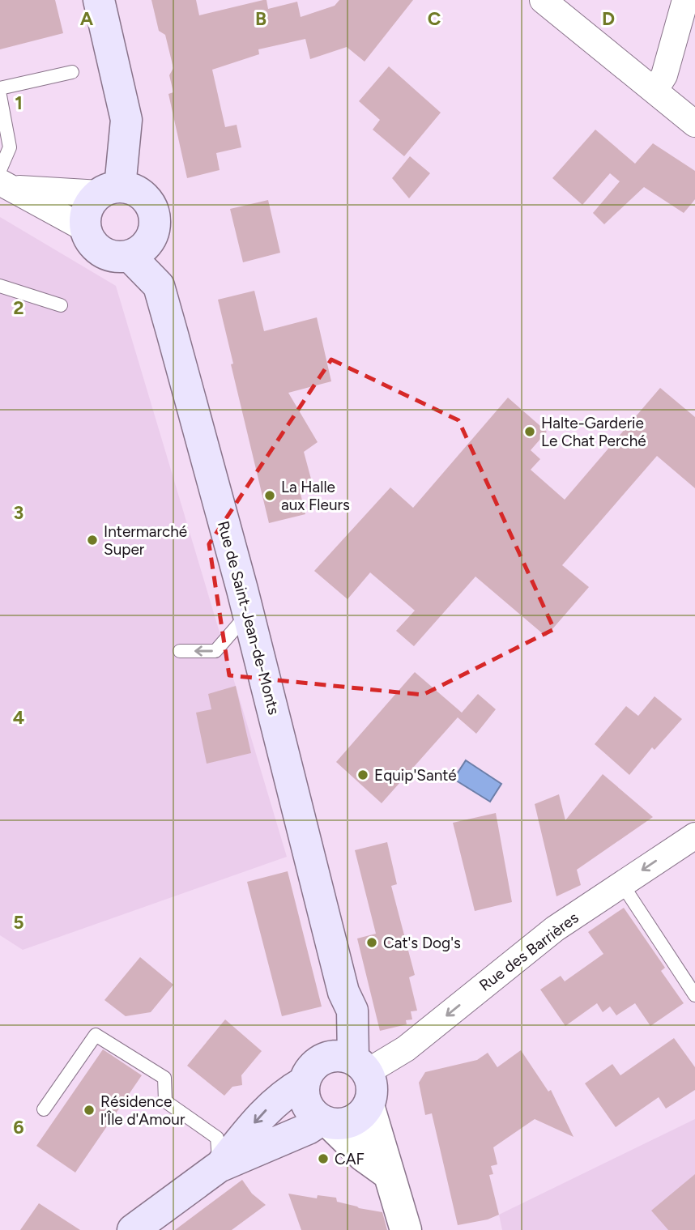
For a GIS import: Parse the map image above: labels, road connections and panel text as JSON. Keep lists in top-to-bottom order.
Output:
{
  "streets": {
    "main road": ["Rue de Saint-Jean-de-Monts"],
    "street": ["Rue des Barrières"]
  },
  "crossings": [
    ["Rue de Saint-Jean-de-Monts", "Rue des Barrières"]
  ],
  "one_way": ["Rue des Barrières"],
  "places": [
    "Halte-Garderie Le Chat Perché",
    "La Halle aux Fleurs",
    "Intermarché Super",
    "Equip'Santé",
    "Cat's Dog's",
    "Résidence l'Île d'Amour",
    "CAF"
  ],
  "grid": {
    "columns": [
      "A",
      "B",
      "C",
      "D"
    ],
    "rows": [
      "1",
      "2",
      "3",
      "4",
      "5",
      "6"
    ]
  }
}
